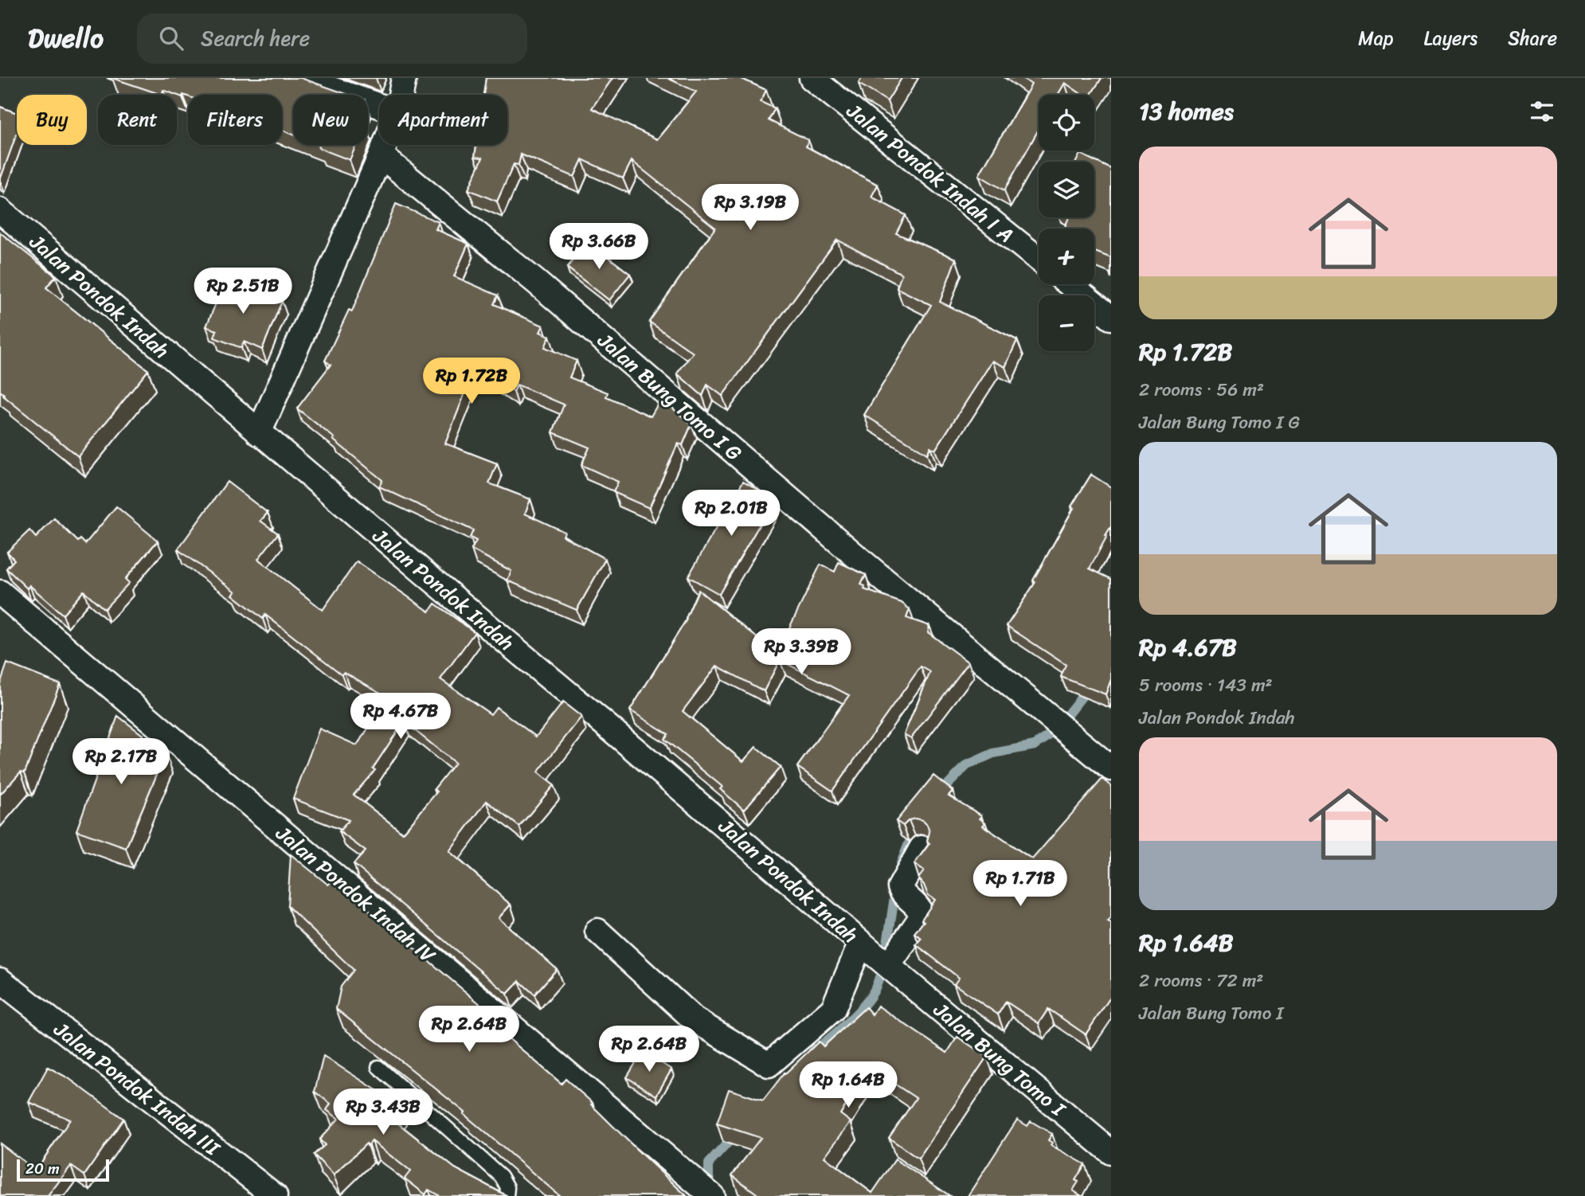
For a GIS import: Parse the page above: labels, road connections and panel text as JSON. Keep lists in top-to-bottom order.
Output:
{
  "streets": {
    "street": [
      "Jalan Pondok Indah I A",
      "Jalan Pondok Indah",
      "Jalan Bung Tomo I G",
      "Jalan Pondok Indah IV",
      "Jalan Bung Tomo I",
      "Jalan Pondok Indah III"
    ]
  },
  "crossings": [
    ["Jalan Pondok Indah", "Jalan Bung Tomo I"]
  ],
  "scale_bar": "20 m",
  "page": {
    "header": "Dwello",
    "search": "Search here",
    "nav": ["Map", "Layers", "Share"],
    "heading": "13 homes",
    "map_buttons": ["+", "−"],
    "chip": [
      "Buy",
      "Rent",
      "Filters",
      "New",
      "Apartment"
    ],
    "list": [
      {
        "name": "Rp 1.72B",
        "note": "2 rooms · 56 m² · Jalan Bung Tomo I G"
      },
      {
        "name": "Rp 4.67B",
        "note": "5 rooms · 143 m² · Jalan Pondok Indah"
      },
      {
        "name": "Rp 1.64B",
        "note": "2 rooms · 72 m² · Jalan Bung Tomo I"
      }
    ],
    "price": [
      "Rp 3.19B",
      "Rp 3.66B",
      "Rp 2.51B",
      "Rp 1.72B",
      "Rp 2.01B",
      "Rp 3.39B",
      "Rp 4.67B",
      "Rp 2.17B",
      "Rp 1.71B",
      "Rp 2.64B",
      "Rp 2.64B",
      "Rp 1.64B",
      "Rp 3.43B"
    ],
    "scale": "20 m"
  }
}
